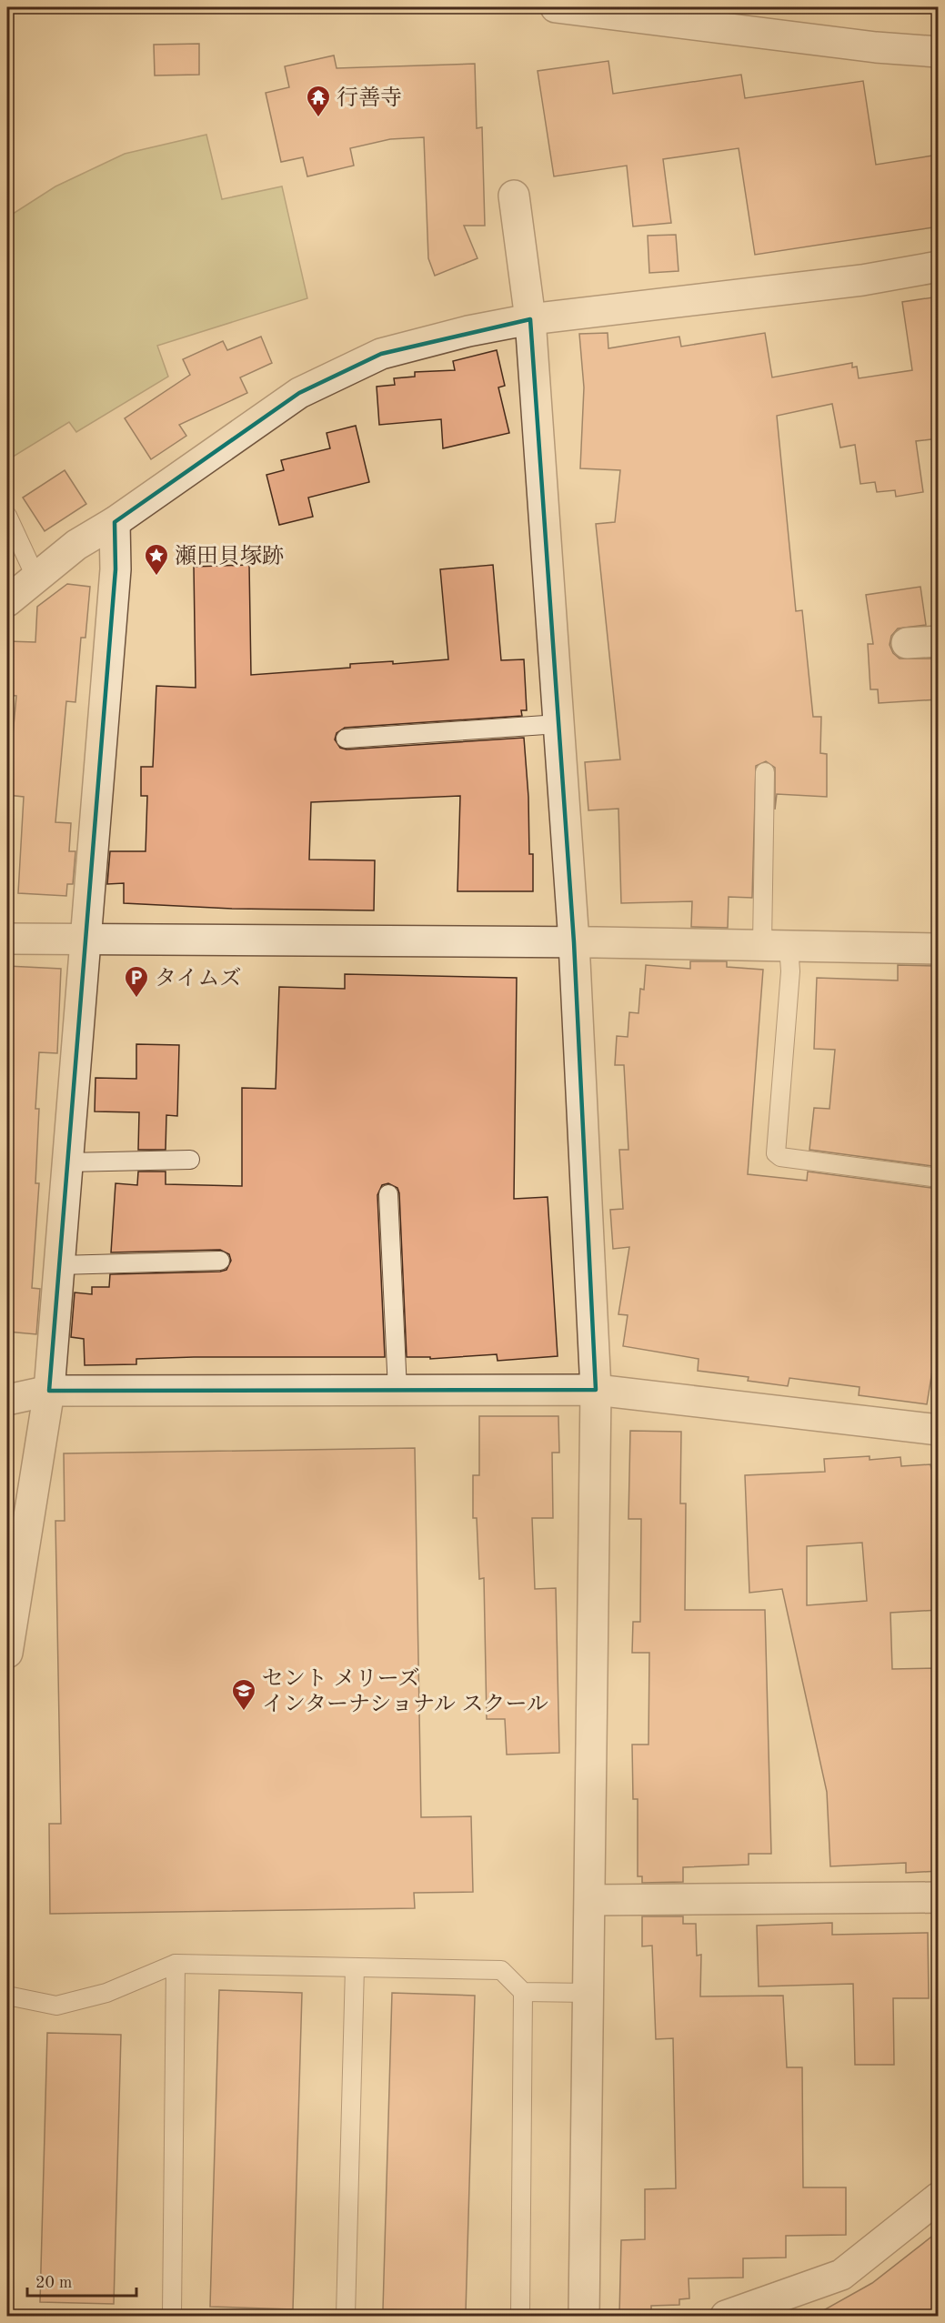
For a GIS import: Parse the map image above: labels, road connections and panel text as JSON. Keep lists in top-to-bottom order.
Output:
{
  "places": {
    "temple": ["行善寺"],
    "place": ["瀬田貝塚跡"],
    "parking": ["タイムズ"],
    "school or university": ["セント メリーズ インターナショナル スクール"]
  },
  "scale_bar": "20 m"
}
